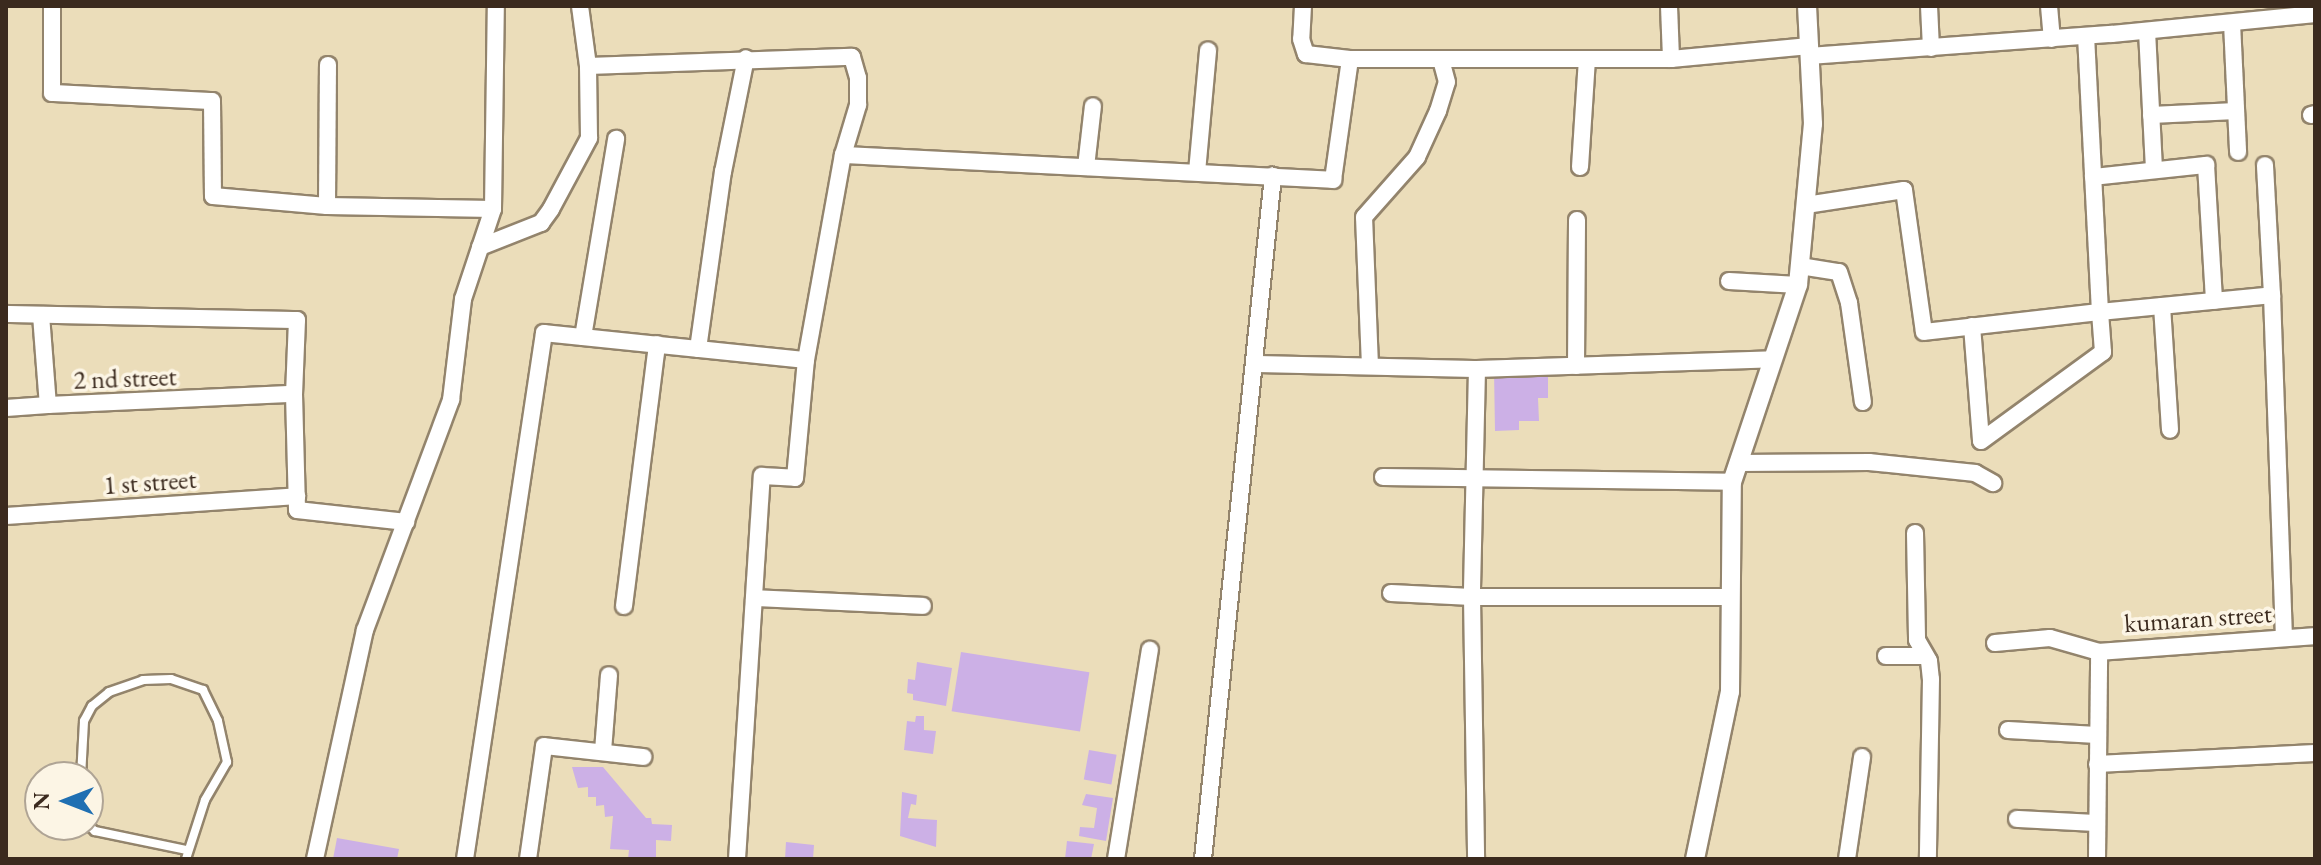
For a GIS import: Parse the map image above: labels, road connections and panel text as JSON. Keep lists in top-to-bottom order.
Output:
{
  "streets": {
    "street": ["2 nd street", "1 st street", "kumaran street"]
  },
  "north": "left"
}
